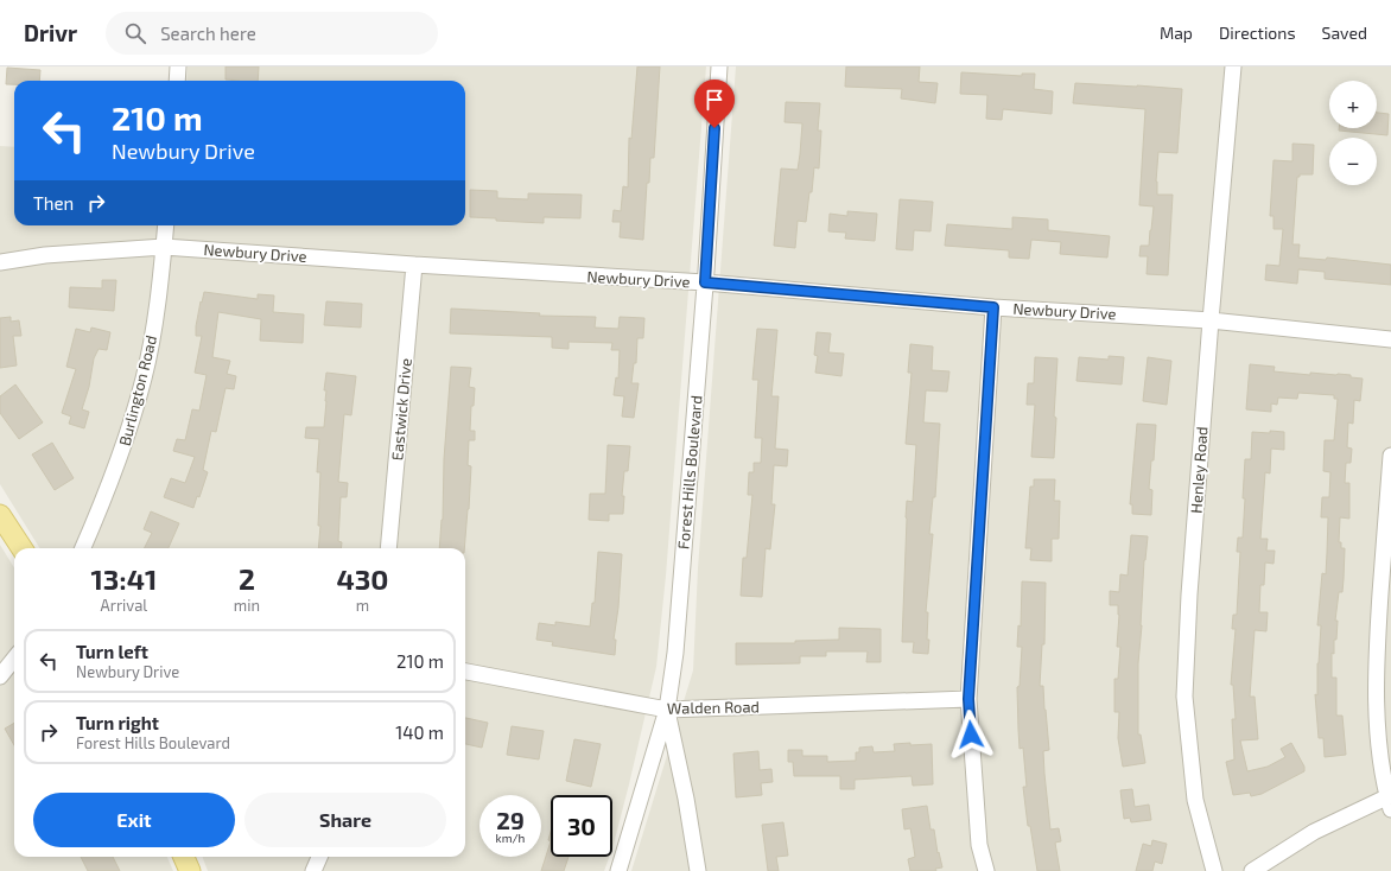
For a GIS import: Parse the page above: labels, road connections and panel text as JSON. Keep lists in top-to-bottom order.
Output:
{
  "streets": {
    "street": [
      "Newbury Drive",
      "Burlington Road",
      "Eastwick Drive",
      "Henley Road",
      "Forest Hills Boulevard",
      "Walden Road"
    ]
  },
  "crossings": [
    ["Newbury Drive", "Burlington Road"],
    ["Newbury Drive", "Eastwick Drive"],
    ["Newbury Drive", "Henley Road"],
    ["Newbury Drive", "Forest Hills Boulevard"],
    ["Forest Hills Boulevard", "Walden Road"]
  ],
  "page": {
    "header": "Drivr",
    "search": "Search here",
    "nav": ["Map", "Directions", "Saved"],
    "map_buttons": ["+", "−"],
    "turn": ["210 m", "Newbury Drive"],
    "then": "Then",
    "eta": [
      "13:41",
      "Arrival",
      "2",
      "min",
      "430",
      "m"
    ],
    "list": [
      {
        "name": "Turn left",
        "note": "Newbury Drive",
        "value": "210 m"
      },
      {
        "name": "Turn right",
        "note": "Forest Hills Boulevard",
        "value": "140 m"
      }
    ],
    "buttons": ["Exit", "Share"],
    "speed": "29 km/h",
    "limit": "30"
  }
}
